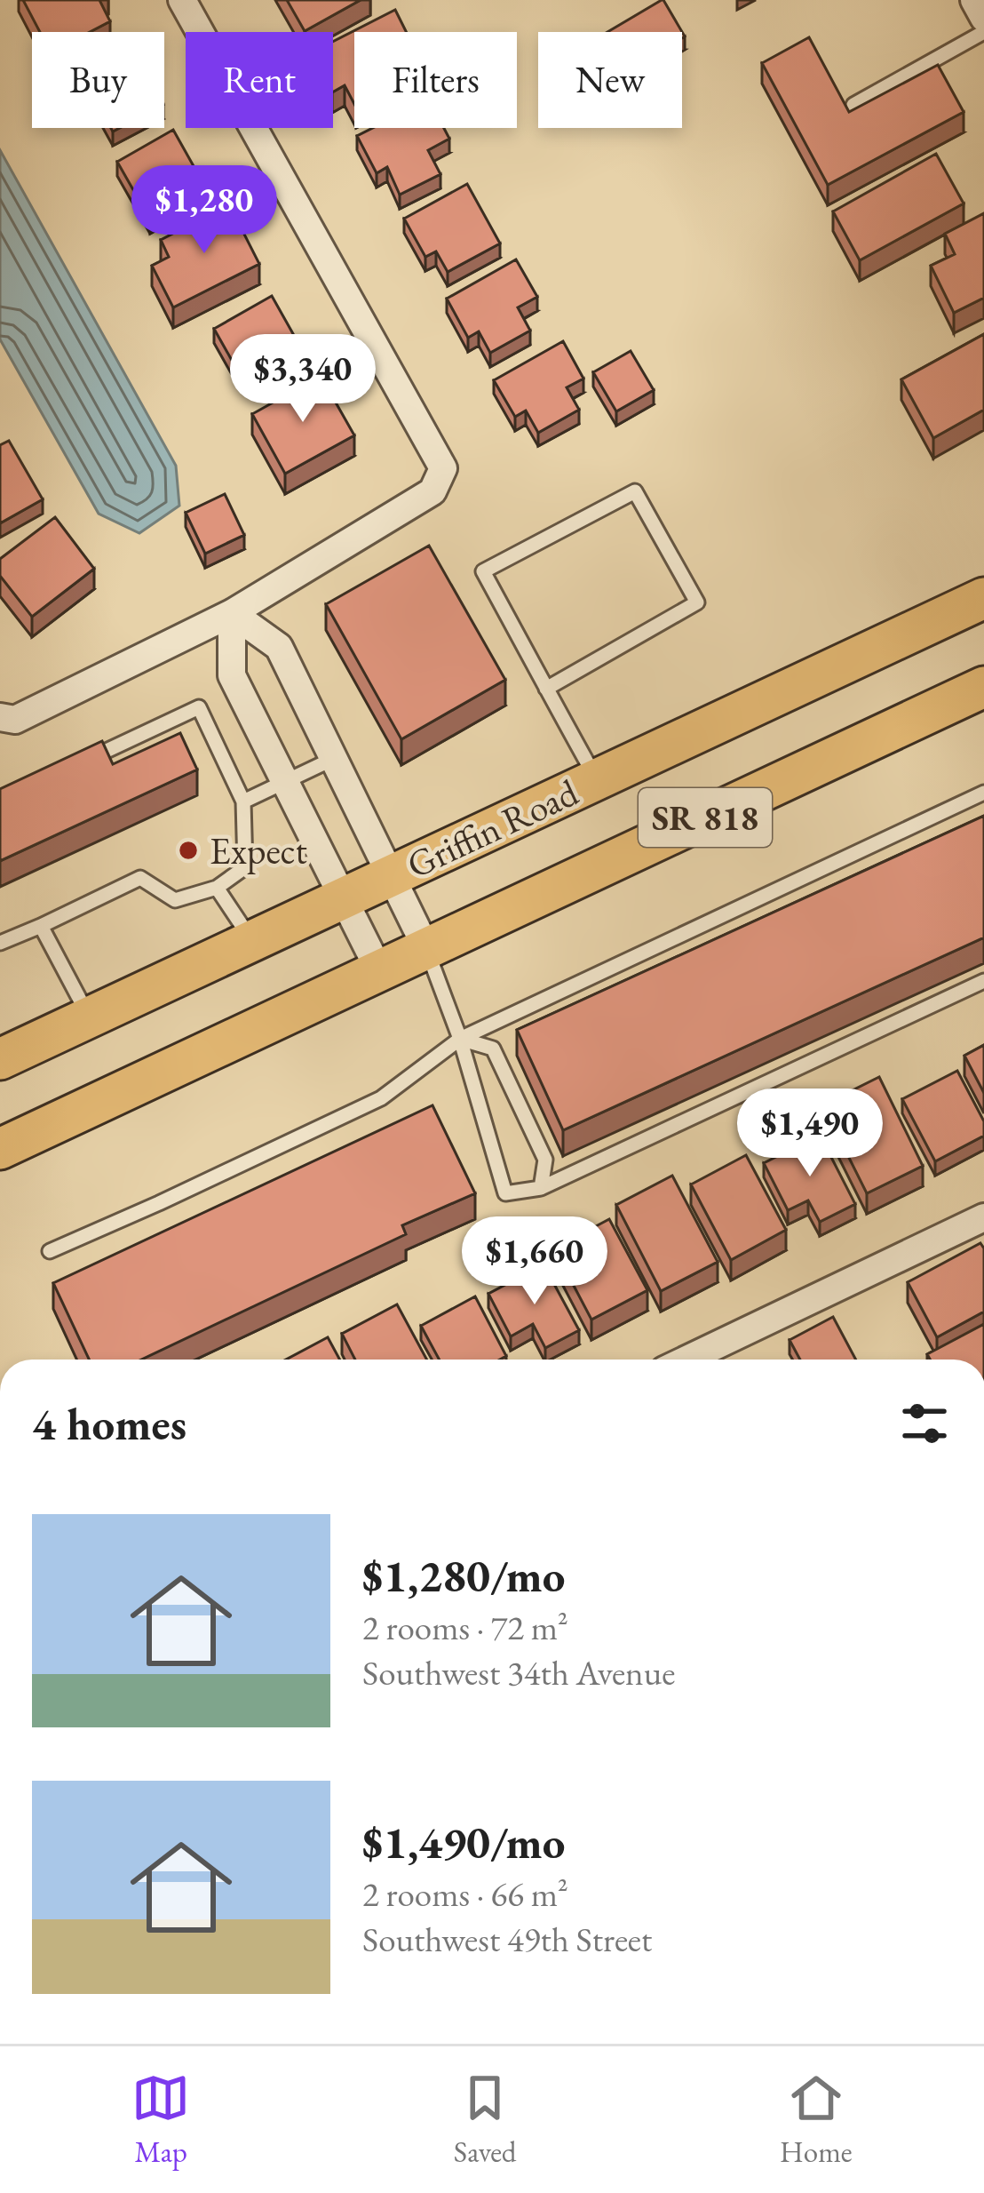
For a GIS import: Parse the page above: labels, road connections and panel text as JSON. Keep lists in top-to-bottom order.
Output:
{
  "streets": {
    "main road": ["SR 818", "Griffin Road"]
  },
  "places": ["Expect"],
  "page": {
    "chip": [
      "Buy",
      "Rent",
      "Filters",
      "New"
    ],
    "price": [
      "$1,280",
      "$3,340",
      "$1,490",
      "$1,660"
    ],
    "heading": "4 homes",
    "list": [
      {
        "name": "$1,280/mo",
        "note": "2 rooms · 72 m² · Southwest 34th Avenue"
      },
      {
        "name": "$1,490/mo",
        "note": "2 rooms · 66 m² · Southwest 49th Street"
      }
    ],
    "tabs": ["Map", "Saved", "Home"]
  }
}
